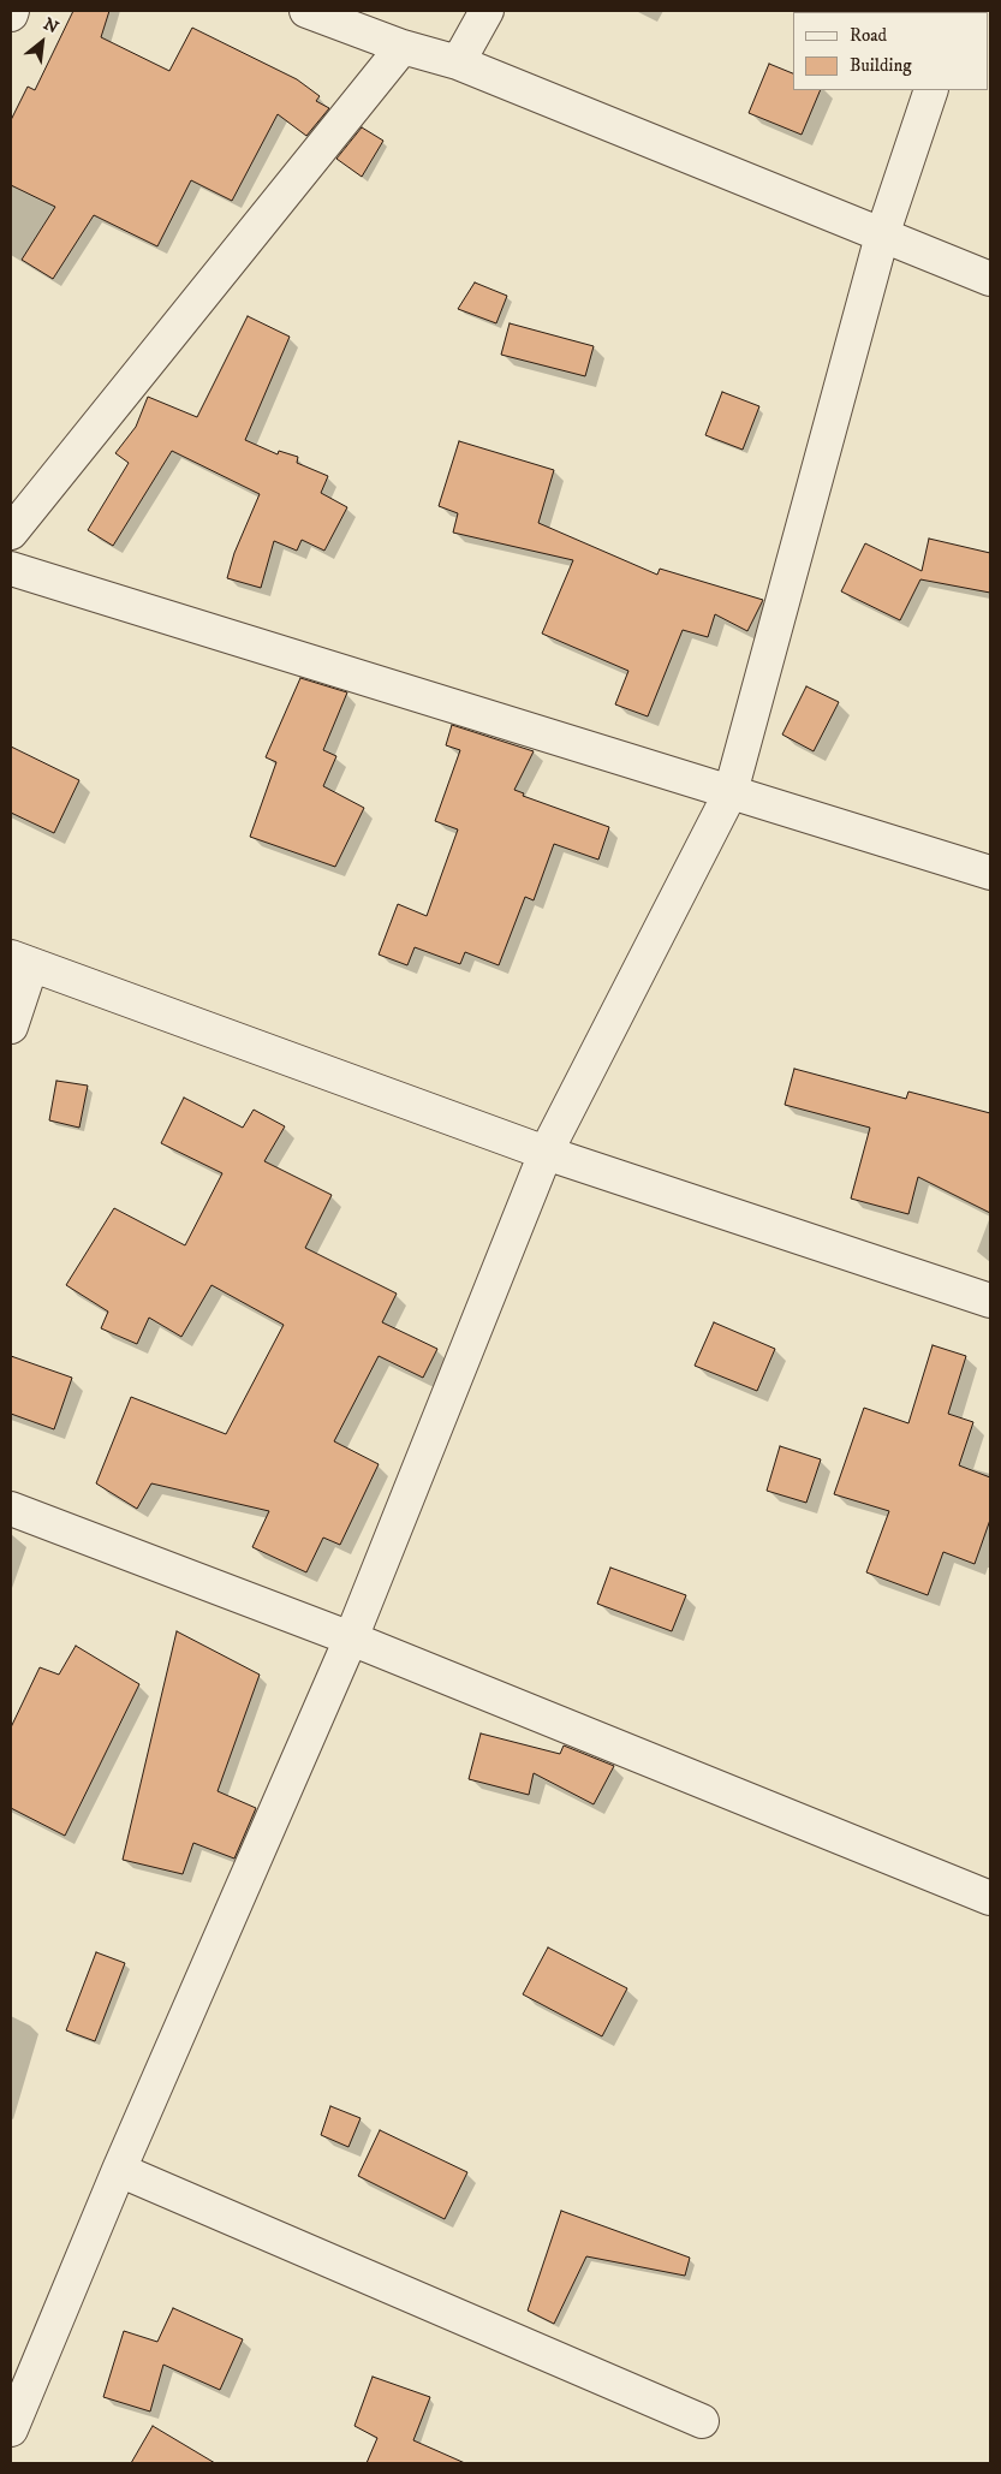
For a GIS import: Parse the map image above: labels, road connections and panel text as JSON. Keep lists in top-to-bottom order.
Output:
{
  "legend": ["Road", "Building"],
  "north": "top right"
}
